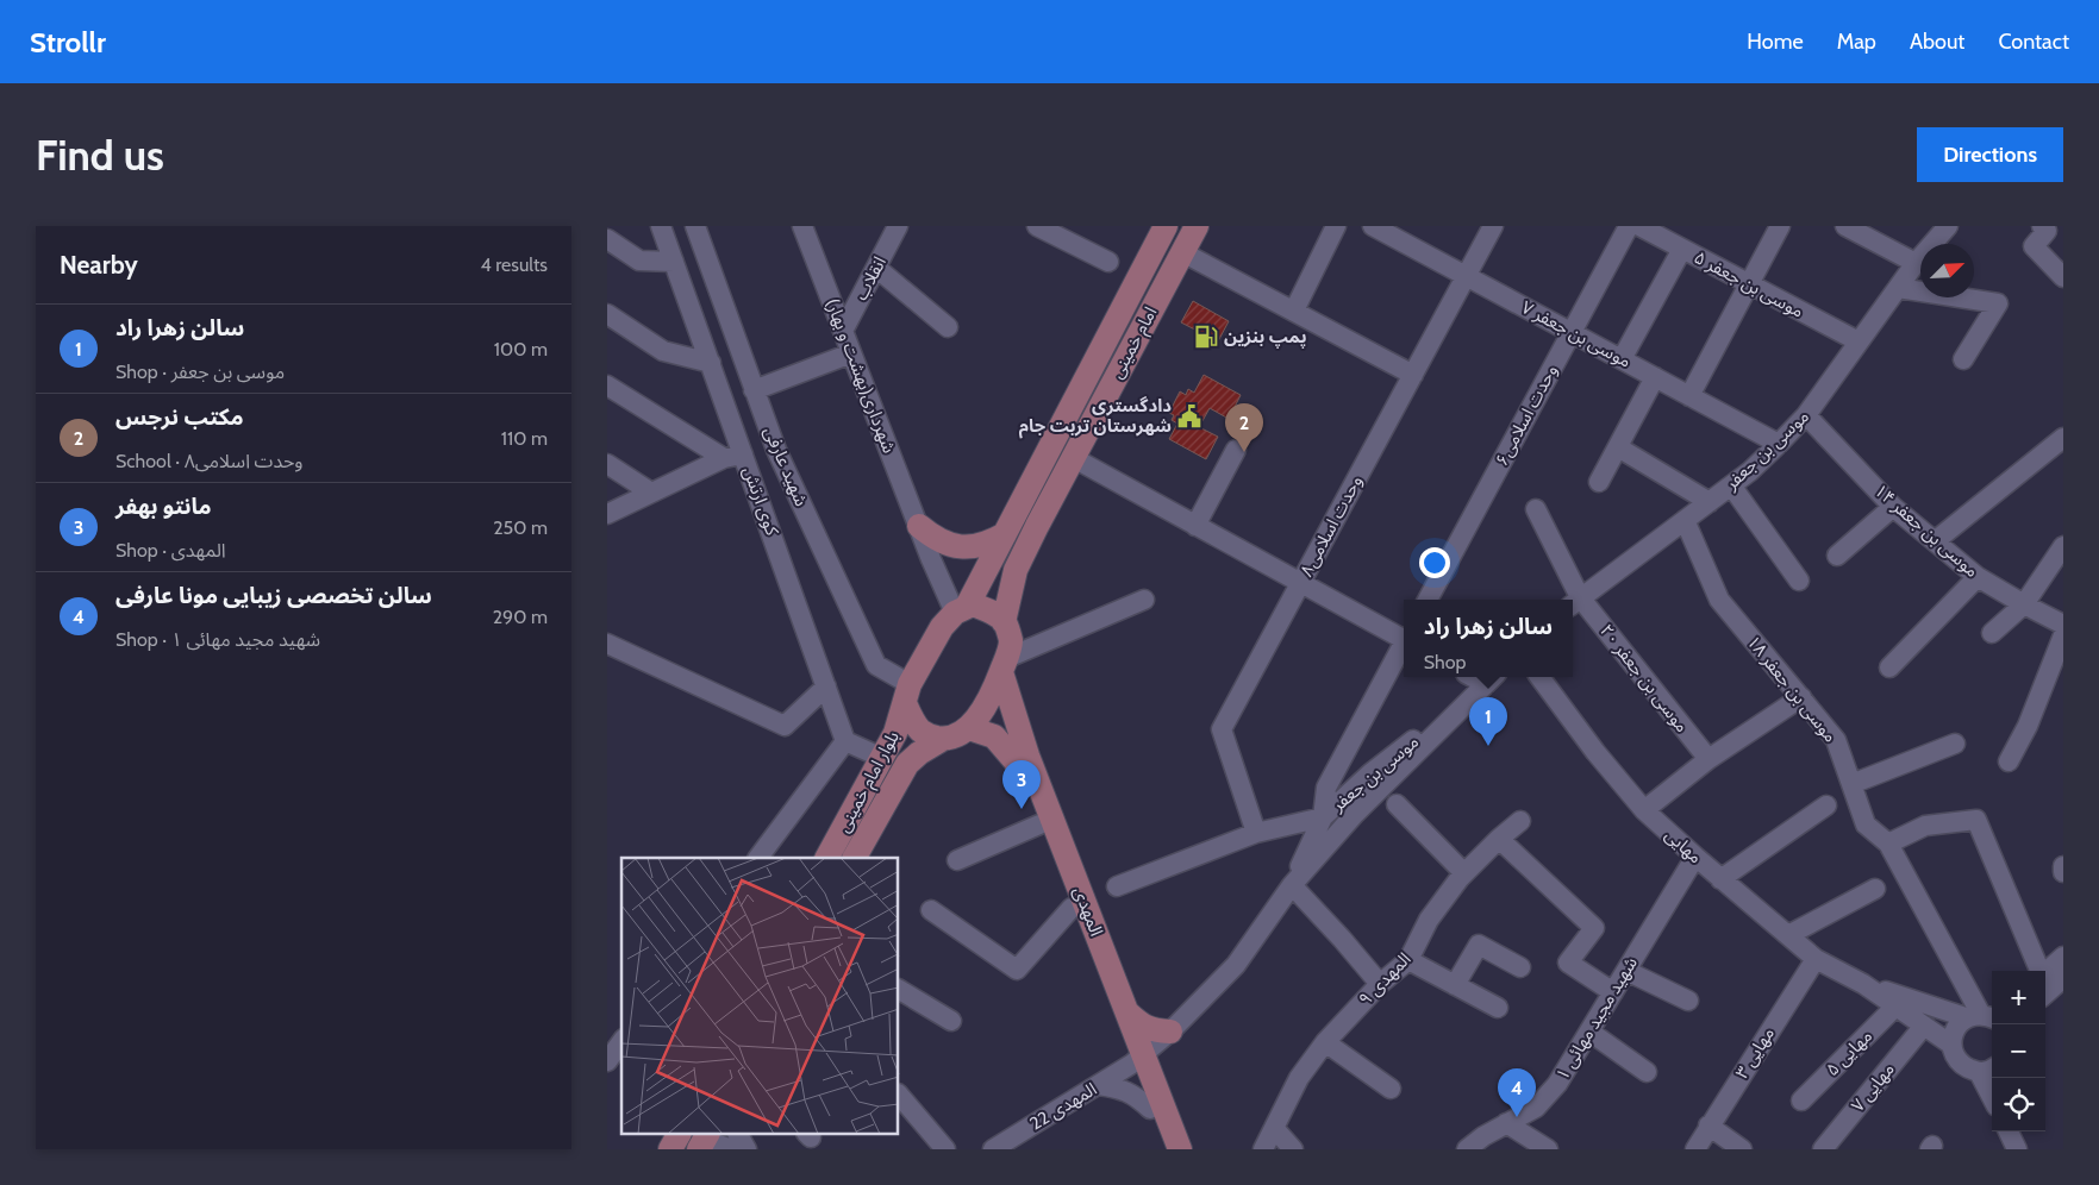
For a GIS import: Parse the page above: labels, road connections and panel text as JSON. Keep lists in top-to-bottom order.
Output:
{
  "streets": {
    "main road": ["امام خمینی", "بلوار امام خمینی", "المهدی"],
    "street": [
      "انقلاب",
      "موسی بن جعفر ۵",
      "موسی بن جعفر ۷",
      "شهرداری(بهشت و بهار)",
      "وحدت اسلامی۶",
      "موسی بن جعفر",
      "شهید عارفی",
      "کوی ارتش",
      "وحدت اسلامی۸",
      "موسی بن جعفر ۱۴",
      "موسی بن جعفر ۲۰",
      "موسی بن جعفر ۱۸",
      "مهایی",
      "المهدی ۹",
      "شهید مجید مهائی ۱",
      "مهایی ۳",
      "مهایی ۵",
      "مهایی ۷",
      "المهدی 22"
    ]
  },
  "crossings": [
    ["انقلاب", "شهرداری(بهشت و بهار)"],
    ["موسی بن جعفر ۵", "موسی بن جعفر"],
    ["موسی بن جعفر ۷", "وحدت اسلامی۶"],
    ["موسی بن جعفر ۷", "موسی بن جعفر"],
    ["موسی بن جعفر ۷", "وحدت اسلامی۸"],
    ["امام خمینی", "شهرداری(بهشت و بهار)"],
    ["امام خمینی", "بلوار امام خمینی"],
    ["شهرداری(بهشت و بهار)", "بلوار امام خمینی"],
    ["موسی بن جعفر", "موسی بن جعفر ۱۴"],
    ["موسی بن جعفر", "موسی بن جعفر ۲۰"],
    ["موسی بن جعفر", "موسی بن جعفر ۱۸"],
    ["موسی بن جعفر", "المهدی"],
    ["موسی بن جعفر", "المهدی 22"],
    ["شهید عارفی", "بلوار امام خمینی"],
    ["بلوار امام خمینی", "المهدی"],
    ["مهایی", "شهید مجید مهائی ۱"],
    ["مهایی", "مهایی ۳"],
    ["المهدی", "المهدی 22"]
  ],
  "places": {
    "fuel station": ["پمپ بنزین"],
    "public building": ["دادگستری شهرستان تربت جام"]
  },
  "north": "top right",
  "page": {
    "header": "Strollr",
    "nav": [
      "Home",
      "Map",
      "About",
      "Contact"
    ],
    "buttons": "Directions",
    "title": "Find us",
    "heading": ["Nearby", "4 results"],
    "list": [
      {
        "mark": "1",
        "name": "سالن زهرا راد",
        "note": "Shop · موسی بن جعفر",
        "value": "100 m"
      },
      {
        "mark": "2",
        "name": "مكتب نرجس",
        "note": "School · وحدت اسلامی۸",
        "value": "110 m"
      },
      {
        "mark": "3",
        "name": "مانتو بهفر",
        "note": "Shop · المهدی",
        "value": "250 m"
      },
      {
        "mark": "4",
        "name": "سالن تخصصی زیبایی مونا عارفی",
        "note": "Shop · شهید مجید مهائی ۱",
        "value": "290 m"
      }
    ],
    "pins": [
      "2",
      "1",
      "3",
      "4"
    ],
    "popup": ["سالن زهرا راد", "Shop"],
    "map_buttons": ["+", "−"]
  }
}
